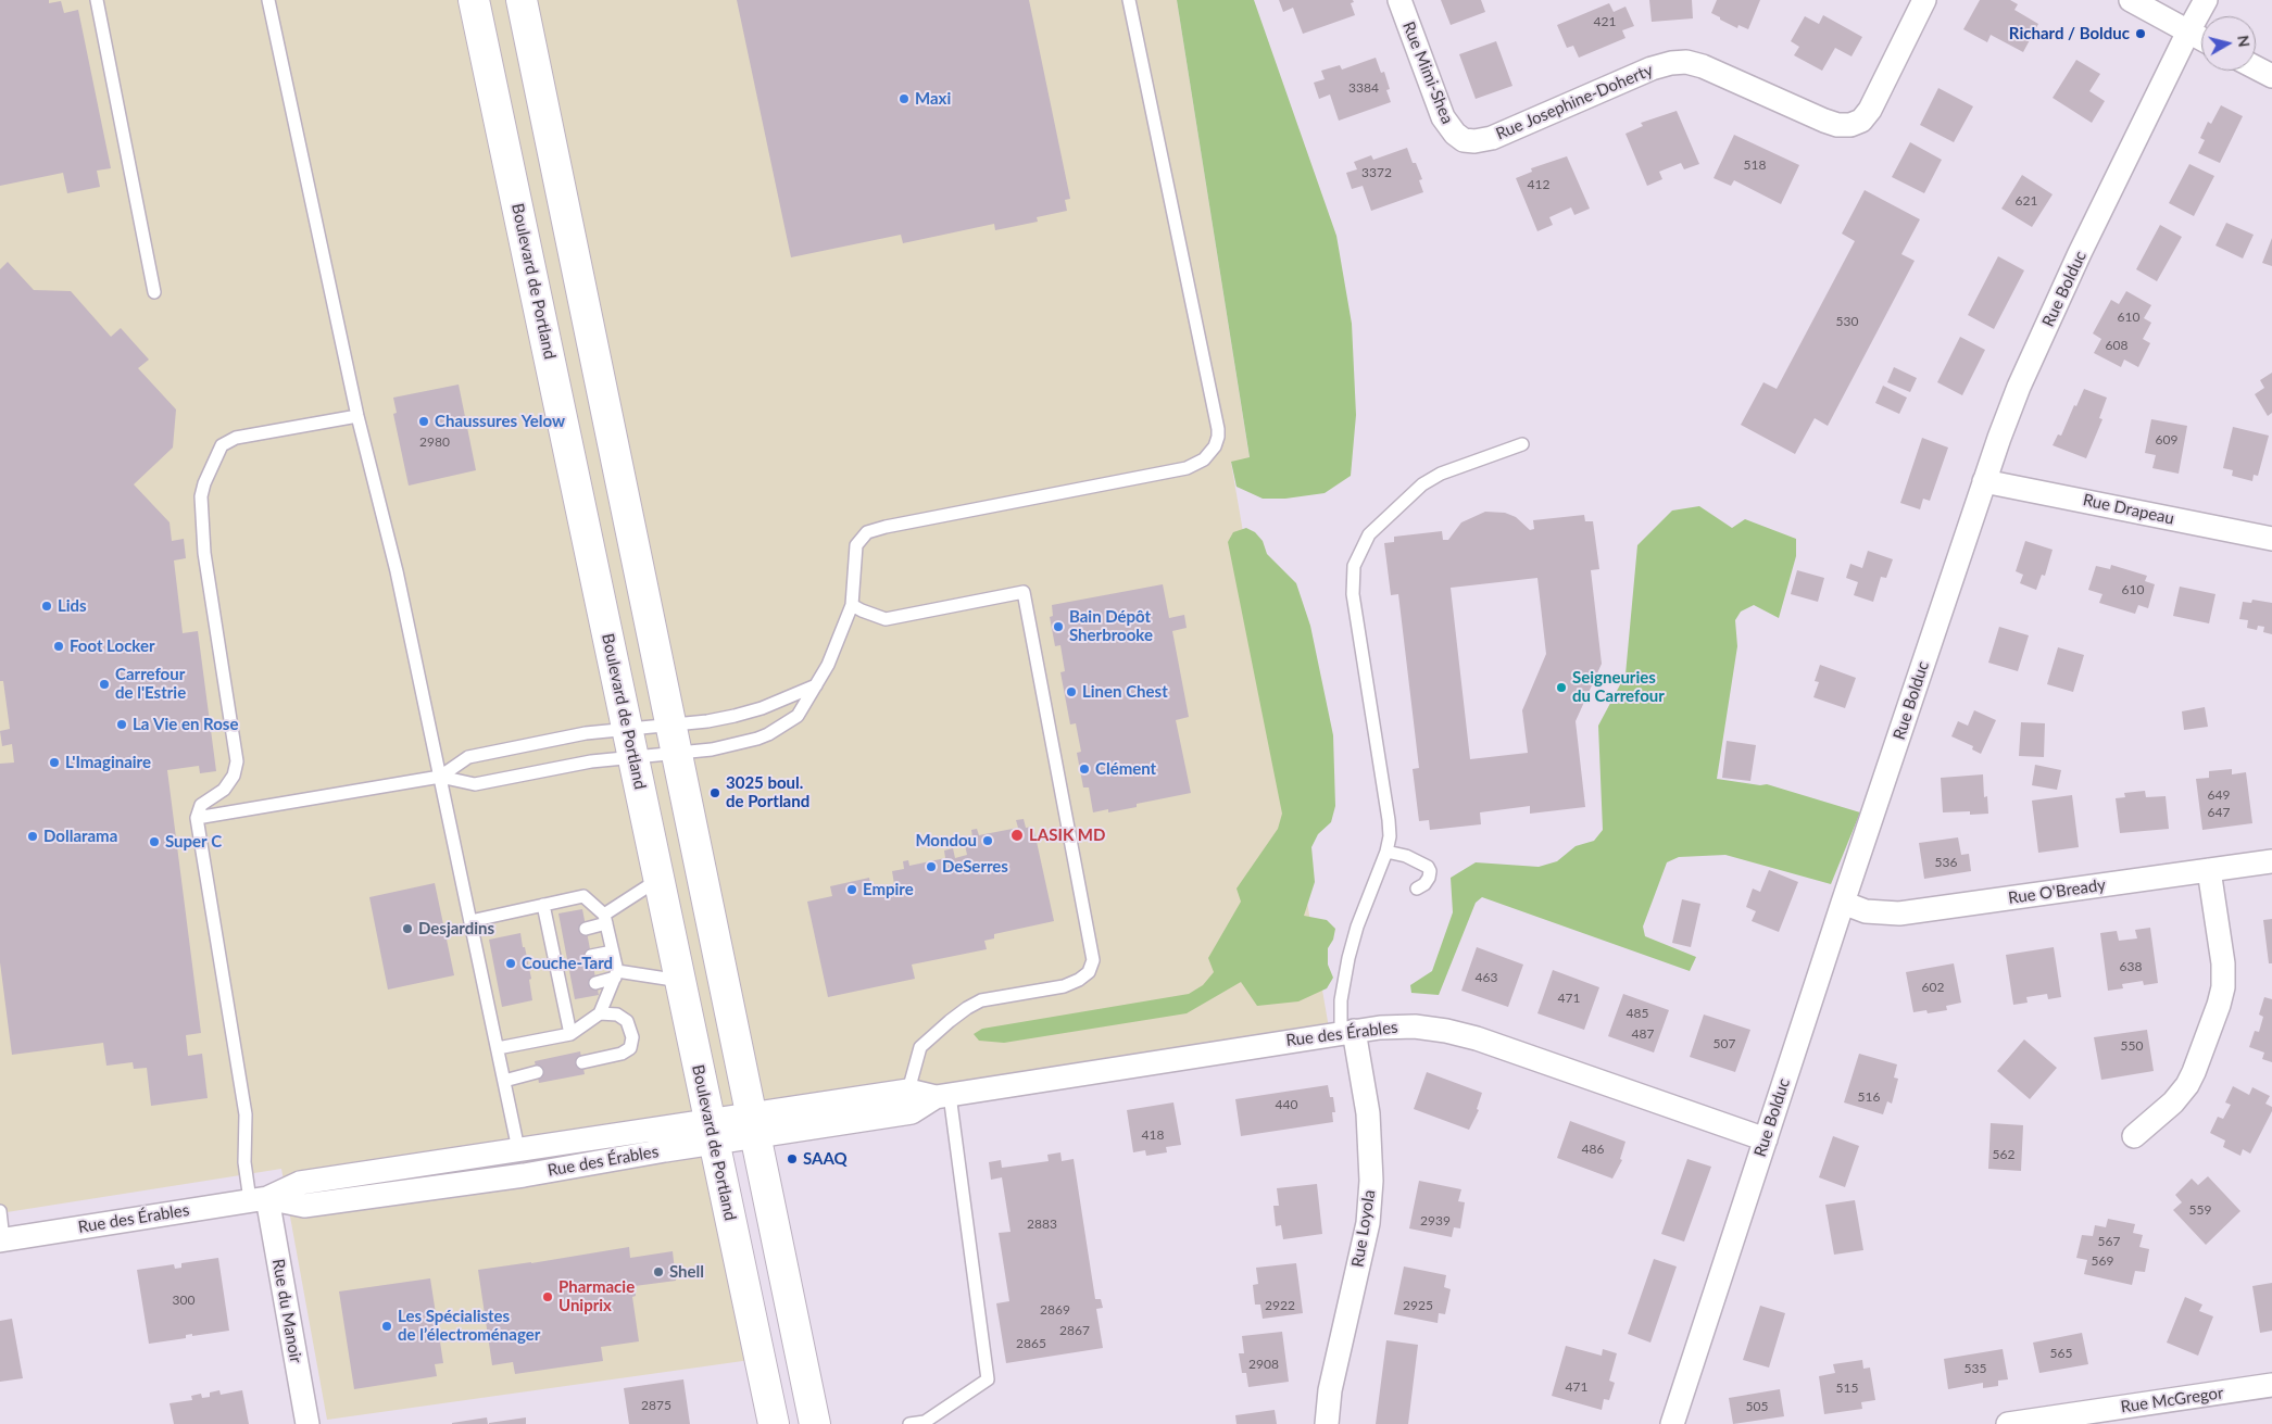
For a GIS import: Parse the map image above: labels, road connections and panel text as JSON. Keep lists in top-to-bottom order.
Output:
{
  "streets": {
    "main road": ["Boulevard de Portland"],
    "street": [
      "Rue Mimi-Shea",
      "Rue Josephine-Doherty",
      "Rue Bolduc",
      "Rue Drapeau",
      "Rue O'Bready",
      "Rue des Érables",
      "Rue Loyola",
      "Rue du Manoir",
      "Rue McGregor"
    ]
  },
  "crossings": [
    ["Rue Mimi-Shea", "Rue Josephine-Doherty"],
    ["Boulevard de Portland", "Rue des Érables"],
    ["Rue Bolduc", "Rue Drapeau"],
    ["Rue Bolduc", "Rue O'Bready"],
    ["Rue Bolduc", "Rue des Érables"],
    ["Rue des Érables", "Rue Loyola"],
    ["Rue des Érables", "Rue du Manoir"]
  ],
  "places": [
    "Richard / Bolduc",
    "Maxi",
    "Chaussures Yelow",
    "Lids",
    "Bain Dépôt Sherbrooke",
    "Foot Locker",
    "Carrefour de l'Estrie",
    "Seigneuries du Carrefour",
    "Linen Chest",
    "La Vie en Rose",
    "L'Imaginaire",
    "Clément",
    "3025 boul. de Portland",
    "LASIK MD",
    "Dollarama",
    "Mondou",
    "Super C",
    "DeSerres",
    "Empire",
    "Desjardins",
    "Couche-Tard",
    "SAAQ",
    "Shell",
    "Pharmacie Uniprix",
    "Les Spécialistes de l’électroménager"
  ],
  "house_numbers": [
    "421",
    "3384",
    "518",
    "3372",
    "412",
    "621",
    "610",
    "530",
    "608",
    "609",
    "2980",
    "610",
    "649",
    "647",
    "536",
    "638",
    "463",
    "602",
    "471",
    "485",
    "487",
    "507",
    "550",
    "516",
    "440",
    "418",
    "486",
    "562",
    "559",
    "2939",
    "2883",
    "567",
    "569",
    "300",
    "2922",
    "2925",
    "2869",
    "2867",
    "2865",
    "565",
    "2908",
    "535",
    "471",
    "515",
    "2875",
    "505"
  ],
  "north": "right"
}
